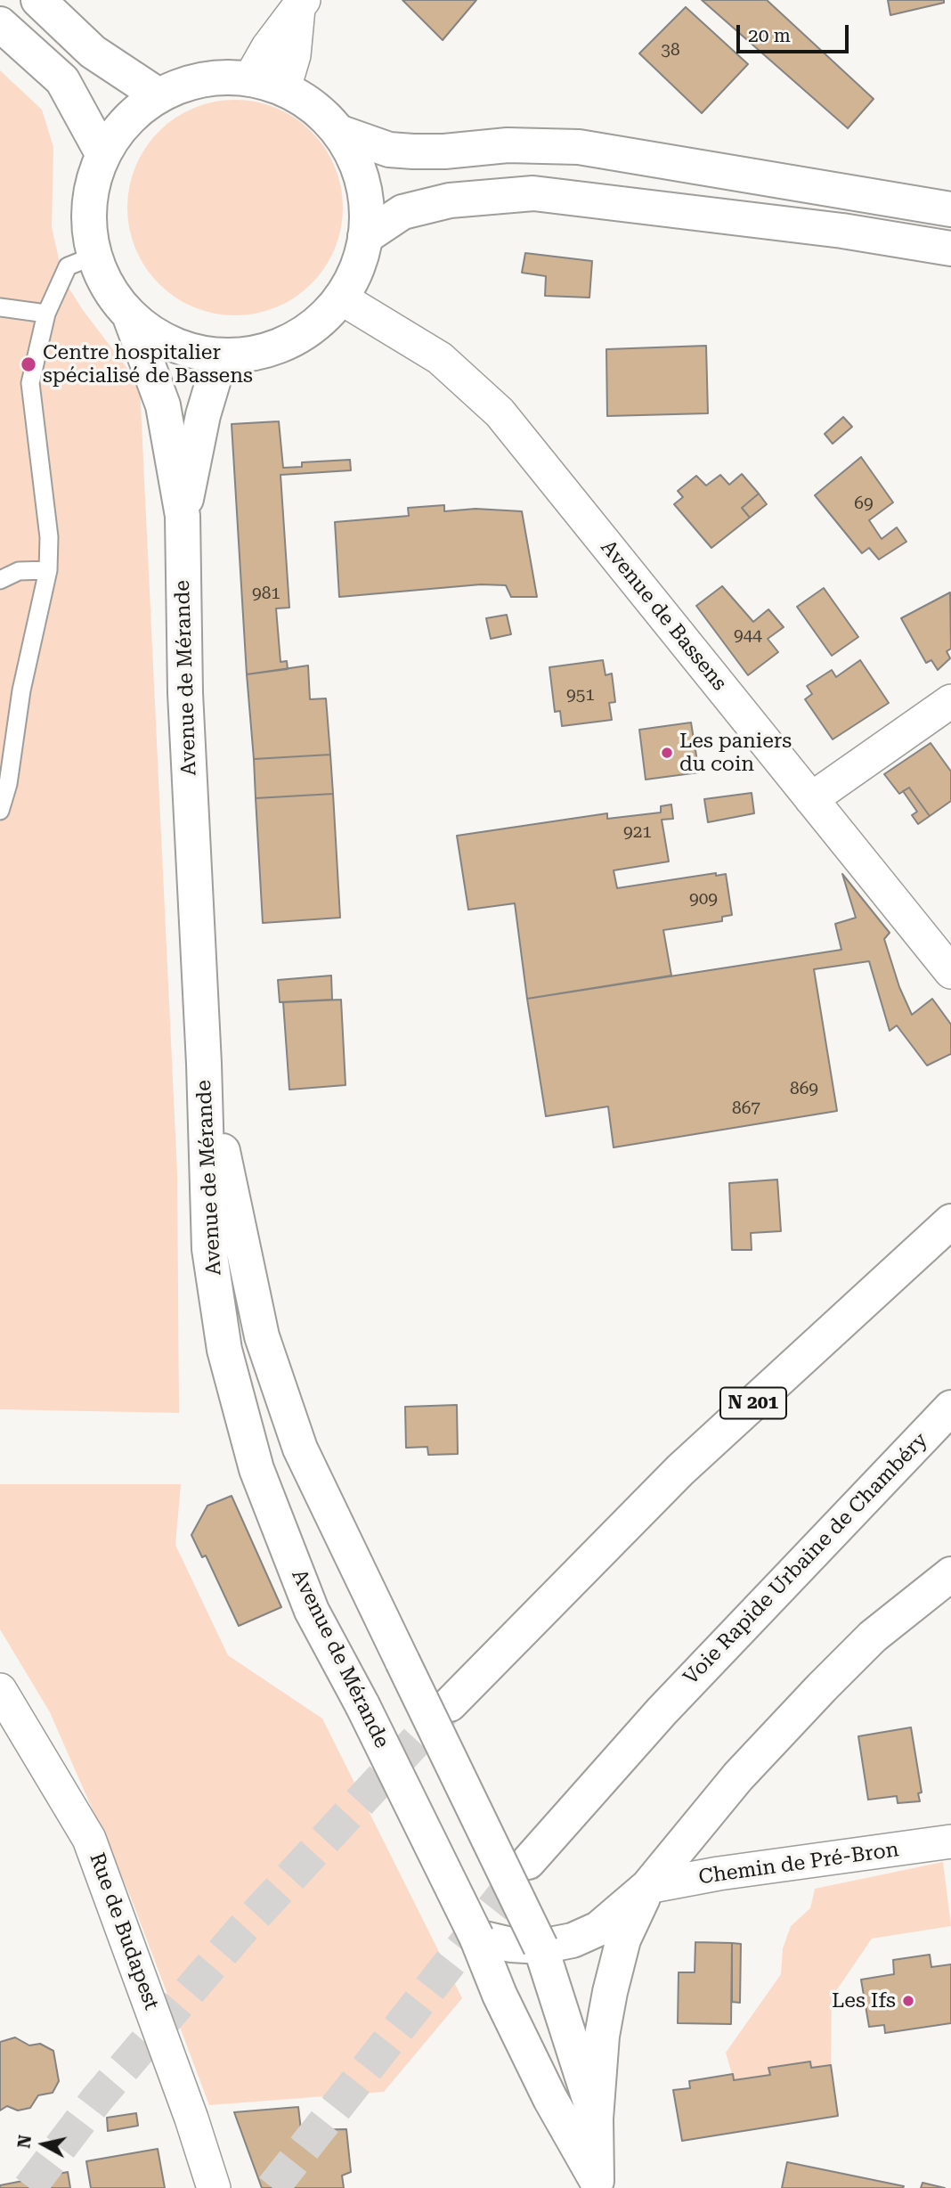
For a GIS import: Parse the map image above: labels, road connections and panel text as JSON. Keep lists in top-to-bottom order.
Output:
{
  "streets": {
    "main road": ["Avenue de Mérande", "N 201", "Voie Rapide Urbaine de Chambéry"],
    "street": ["Avenue de Bassens", "Chemin de Pré-Bron", "Rue de Budapest"]
  },
  "places": ["Centre hospitalier spécialisé de Bassens", "Les paniers du coin", "Les Ifs"],
  "house_numbers": [
    "38",
    "69",
    "981",
    "944",
    "951",
    "921",
    "909",
    "869",
    "867"
  ],
  "scale_bar": "20 m",
  "north": "left"
}
